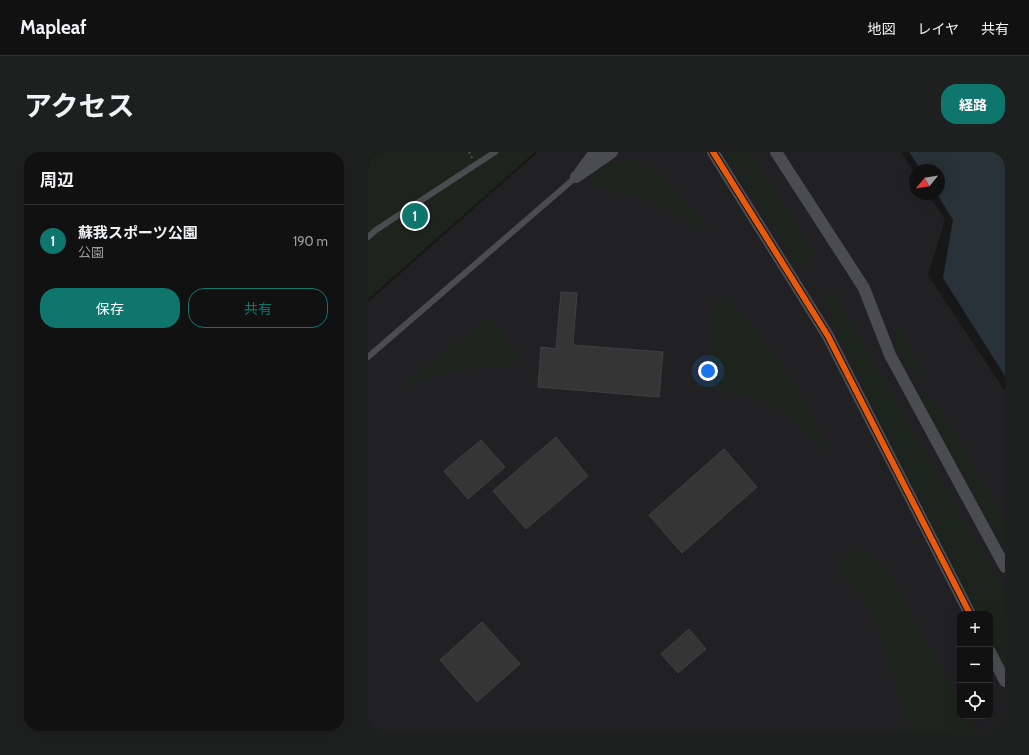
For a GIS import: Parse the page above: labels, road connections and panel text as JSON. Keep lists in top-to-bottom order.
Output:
{
  "north": "bottom left",
  "page": {
    "header": "Mapleaf",
    "nav": ["地図", "レイヤ", "共有"],
    "title": "アクセス",
    "buttons": [
      "経路",
      ["保存", "共有"]
    ],
    "heading": "周辺",
    "pins": "1",
    "list": [
      {
        "mark": "1",
        "name": "蘇我スポーツ公園",
        "note": "公園",
        "value": "190 m"
      }
    ],
    "map_buttons": ["+", "−"]
  }
}
